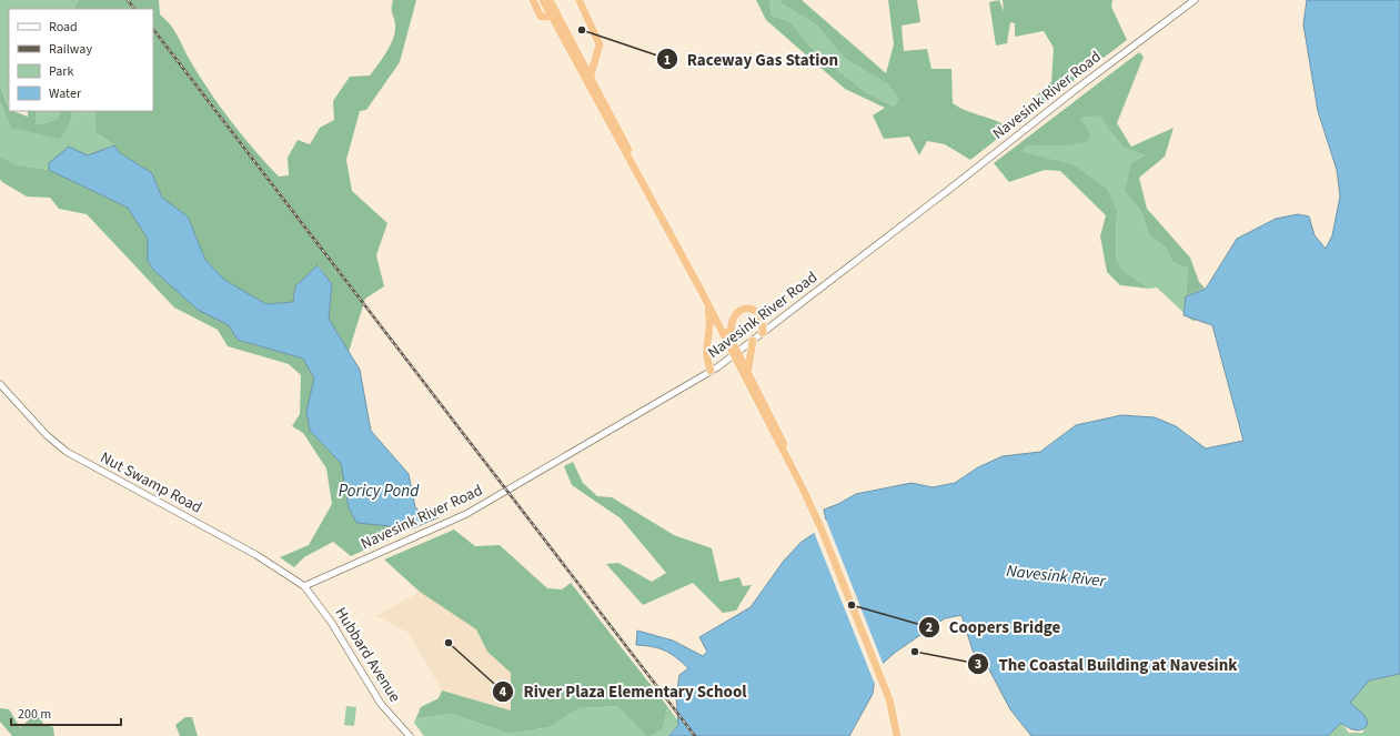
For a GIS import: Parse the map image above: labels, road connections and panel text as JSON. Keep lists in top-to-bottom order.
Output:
{
  "streets": {
    "main road": ["Navesink River Road", "Nut Swamp Road", "Hubbard Avenue"]
  },
  "crossings": [
    ["Navesink River Road", "Nut Swamp Road"],
    ["Navesink River Road", "Hubbard Avenue"],
    ["Nut Swamp Road", "Hubbard Avenue"]
  ],
  "water": ["Poricy Pond", "Navesink River"],
  "places": [
    "Raceway Gas Station",
    "Coopers Bridge",
    "River Plaza Elementary School",
    "The Coastal Building at Navesink"
  ],
  "legend": [
    "Road",
    "Railway",
    "Park",
    "Water"
  ],
  "scale_bar": "200 m"
}
